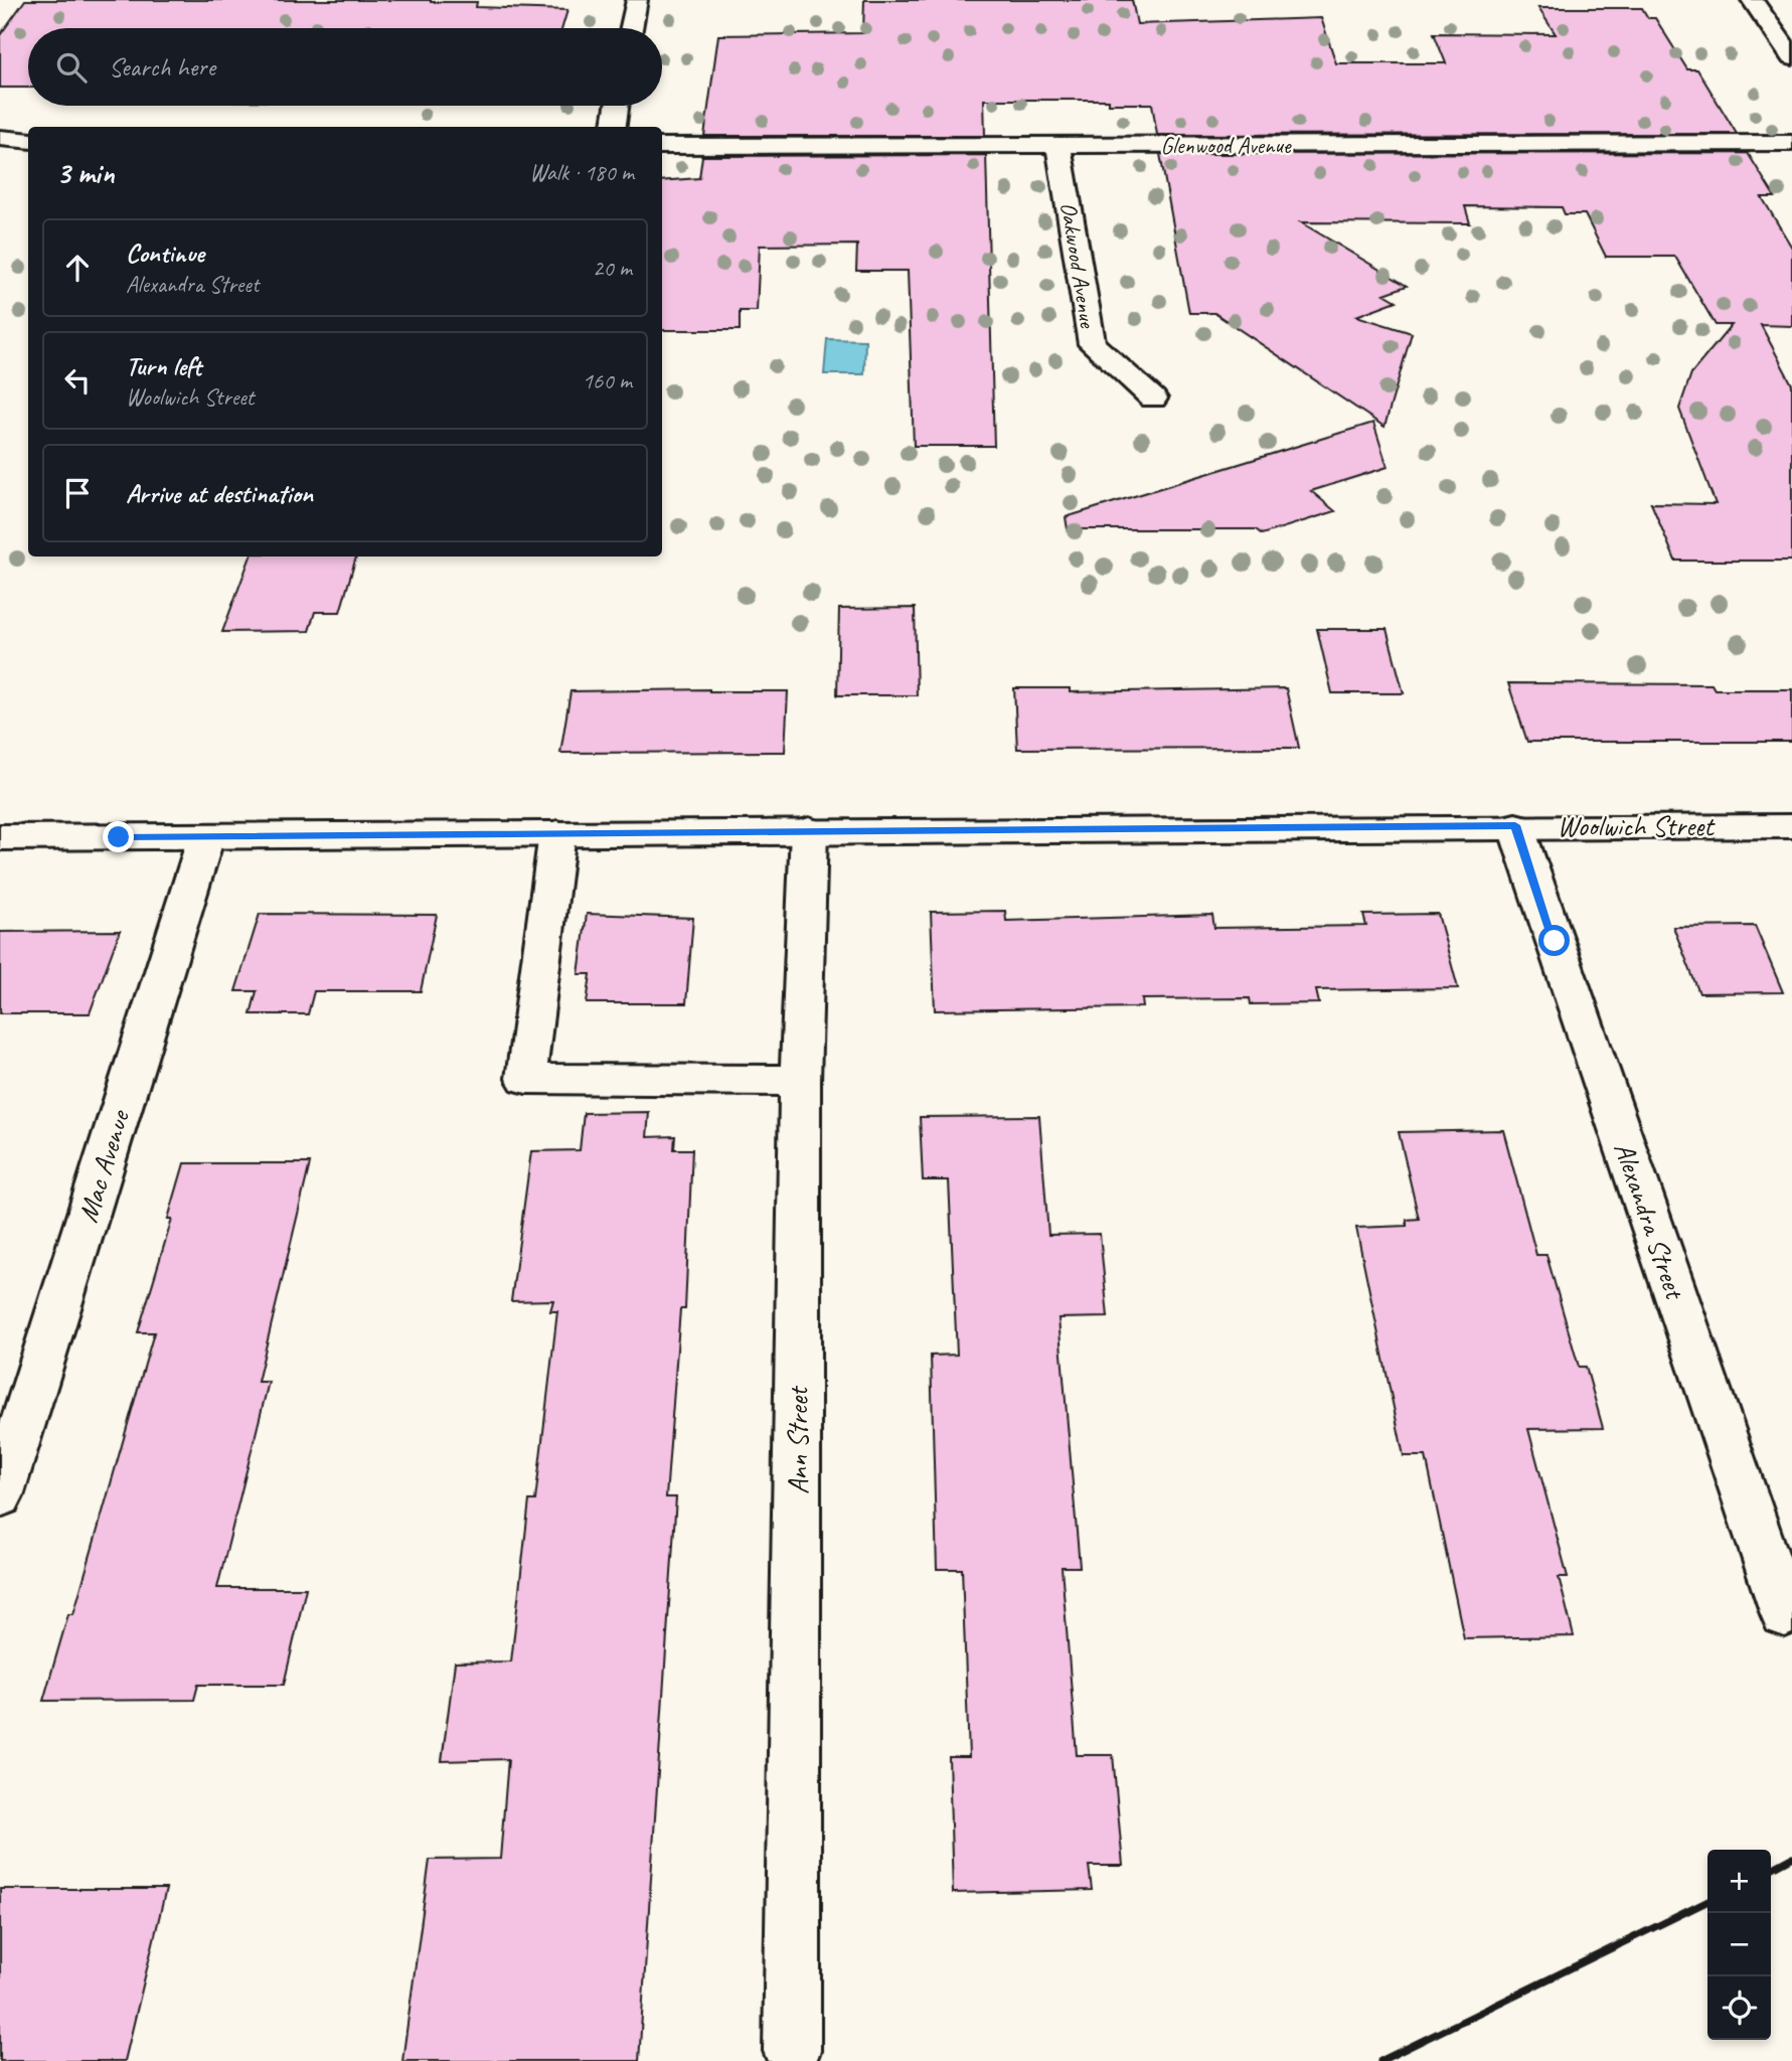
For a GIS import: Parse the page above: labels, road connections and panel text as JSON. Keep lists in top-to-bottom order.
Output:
{
  "streets": {
    "street": [
      "Glenwood Avenue",
      "Oakwood Avenue",
      "Woolwich Street",
      "Mac Avenue",
      "Alexandra Street",
      "Ann Street"
    ]
  },
  "crossings": [
    ["Glenwood Avenue", "Oakwood Avenue"],
    ["Woolwich Street", "Mac Avenue"],
    ["Woolwich Street", "Alexandra Street"],
    ["Woolwich Street", "Ann Street"]
  ],
  "page": {
    "search": "Search here",
    "heading": ["3 min", "Walk · 180 m"],
    "list": [
      ["Continue", "Alexandra Street", "20 m"],
      ["Turn left", "Woolwich Street", "160 m"],
      "Arrive at destination"
    ],
    "map_buttons": ["+", "−"]
  }
}
